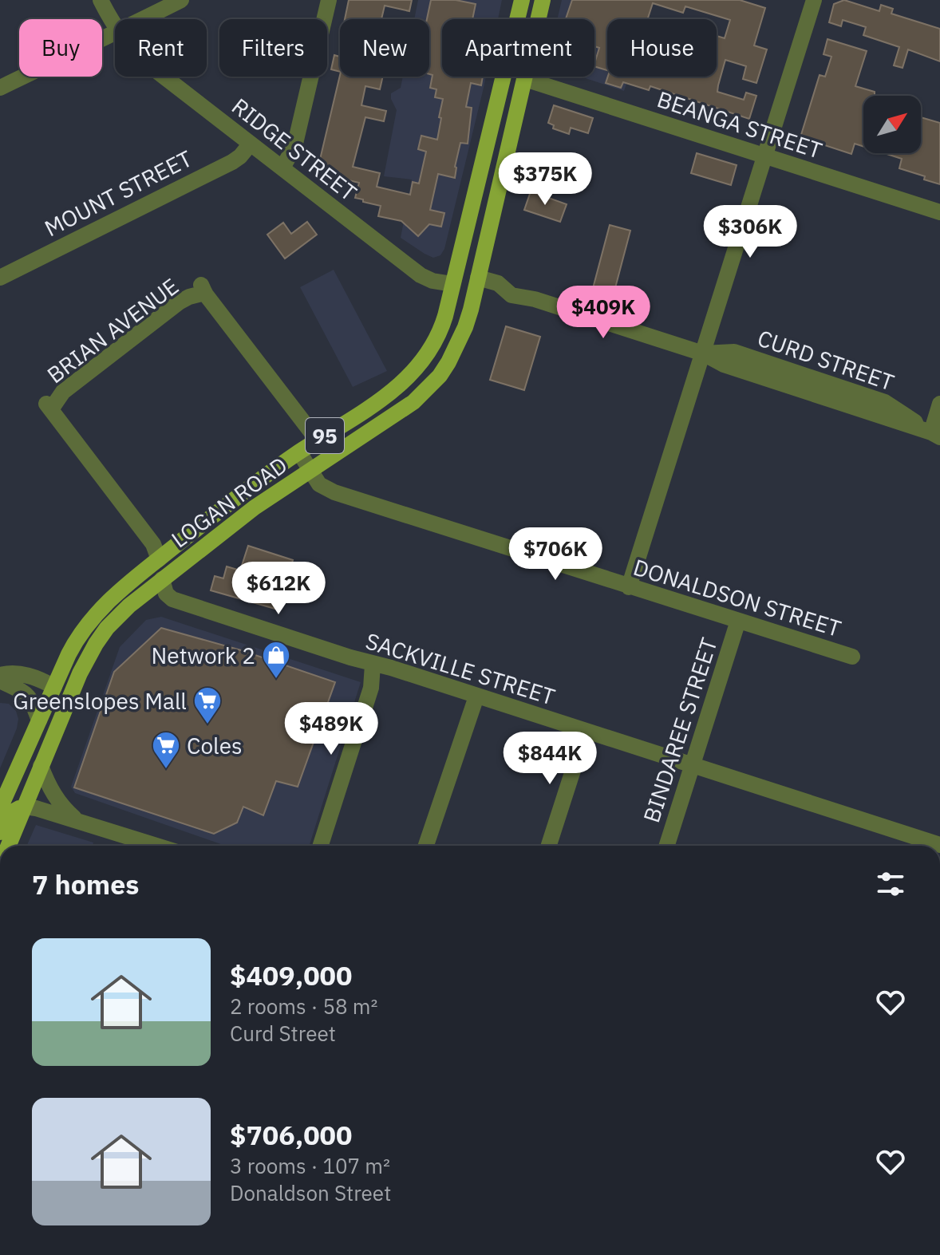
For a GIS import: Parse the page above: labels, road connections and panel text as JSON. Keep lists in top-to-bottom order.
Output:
{
  "streets": {
    "main road": ["95", "LOGAN ROAD"],
    "street": [
      "BEANGA STREET",
      "RIDGE STREET",
      "MOUNT STREET",
      "BRIAN AVENUE",
      "CURD STREET",
      "DONALDSON STREET",
      "SACKVILLE STREET",
      "BINDAREE STREET"
    ]
  },
  "crossings": [
    ["BEANGA STREET", "LOGAN ROAD"],
    ["RIDGE STREET", "MOUNT STREET"],
    ["RIDGE STREET", "LOGAN ROAD"],
    ["BRIAN AVENUE", "LOGAN ROAD"],
    ["CURD STREET", "LOGAN ROAD"],
    ["LOGAN ROAD", "DONALDSON STREET"],
    ["LOGAN ROAD", "SACKVILLE STREET"],
    ["DONALDSON STREET", "BINDAREE STREET"],
    ["SACKVILLE STREET", "BINDAREE STREET"]
  ],
  "places": {
    "shop": ["Network 2"],
    "supermarket": ["Greenslopes Mall", "Coles"]
  },
  "north": "top right",
  "page": {
    "chip": [
      "Buy",
      "Rent",
      "Filters",
      "New",
      "Apartment",
      "House"
    ],
    "price": [
      "$375K",
      "$306K",
      "$409K",
      "$706K",
      "$612K",
      "$489K",
      "$844K"
    ],
    "heading": "7 homes",
    "list": [
      {
        "name": "$409,000",
        "note": "2 rooms · 58 m² · Curd Street"
      },
      {
        "name": "$706,000",
        "note": "3 rooms · 107 m² · Donaldson Street"
      }
    ]
  }
}
